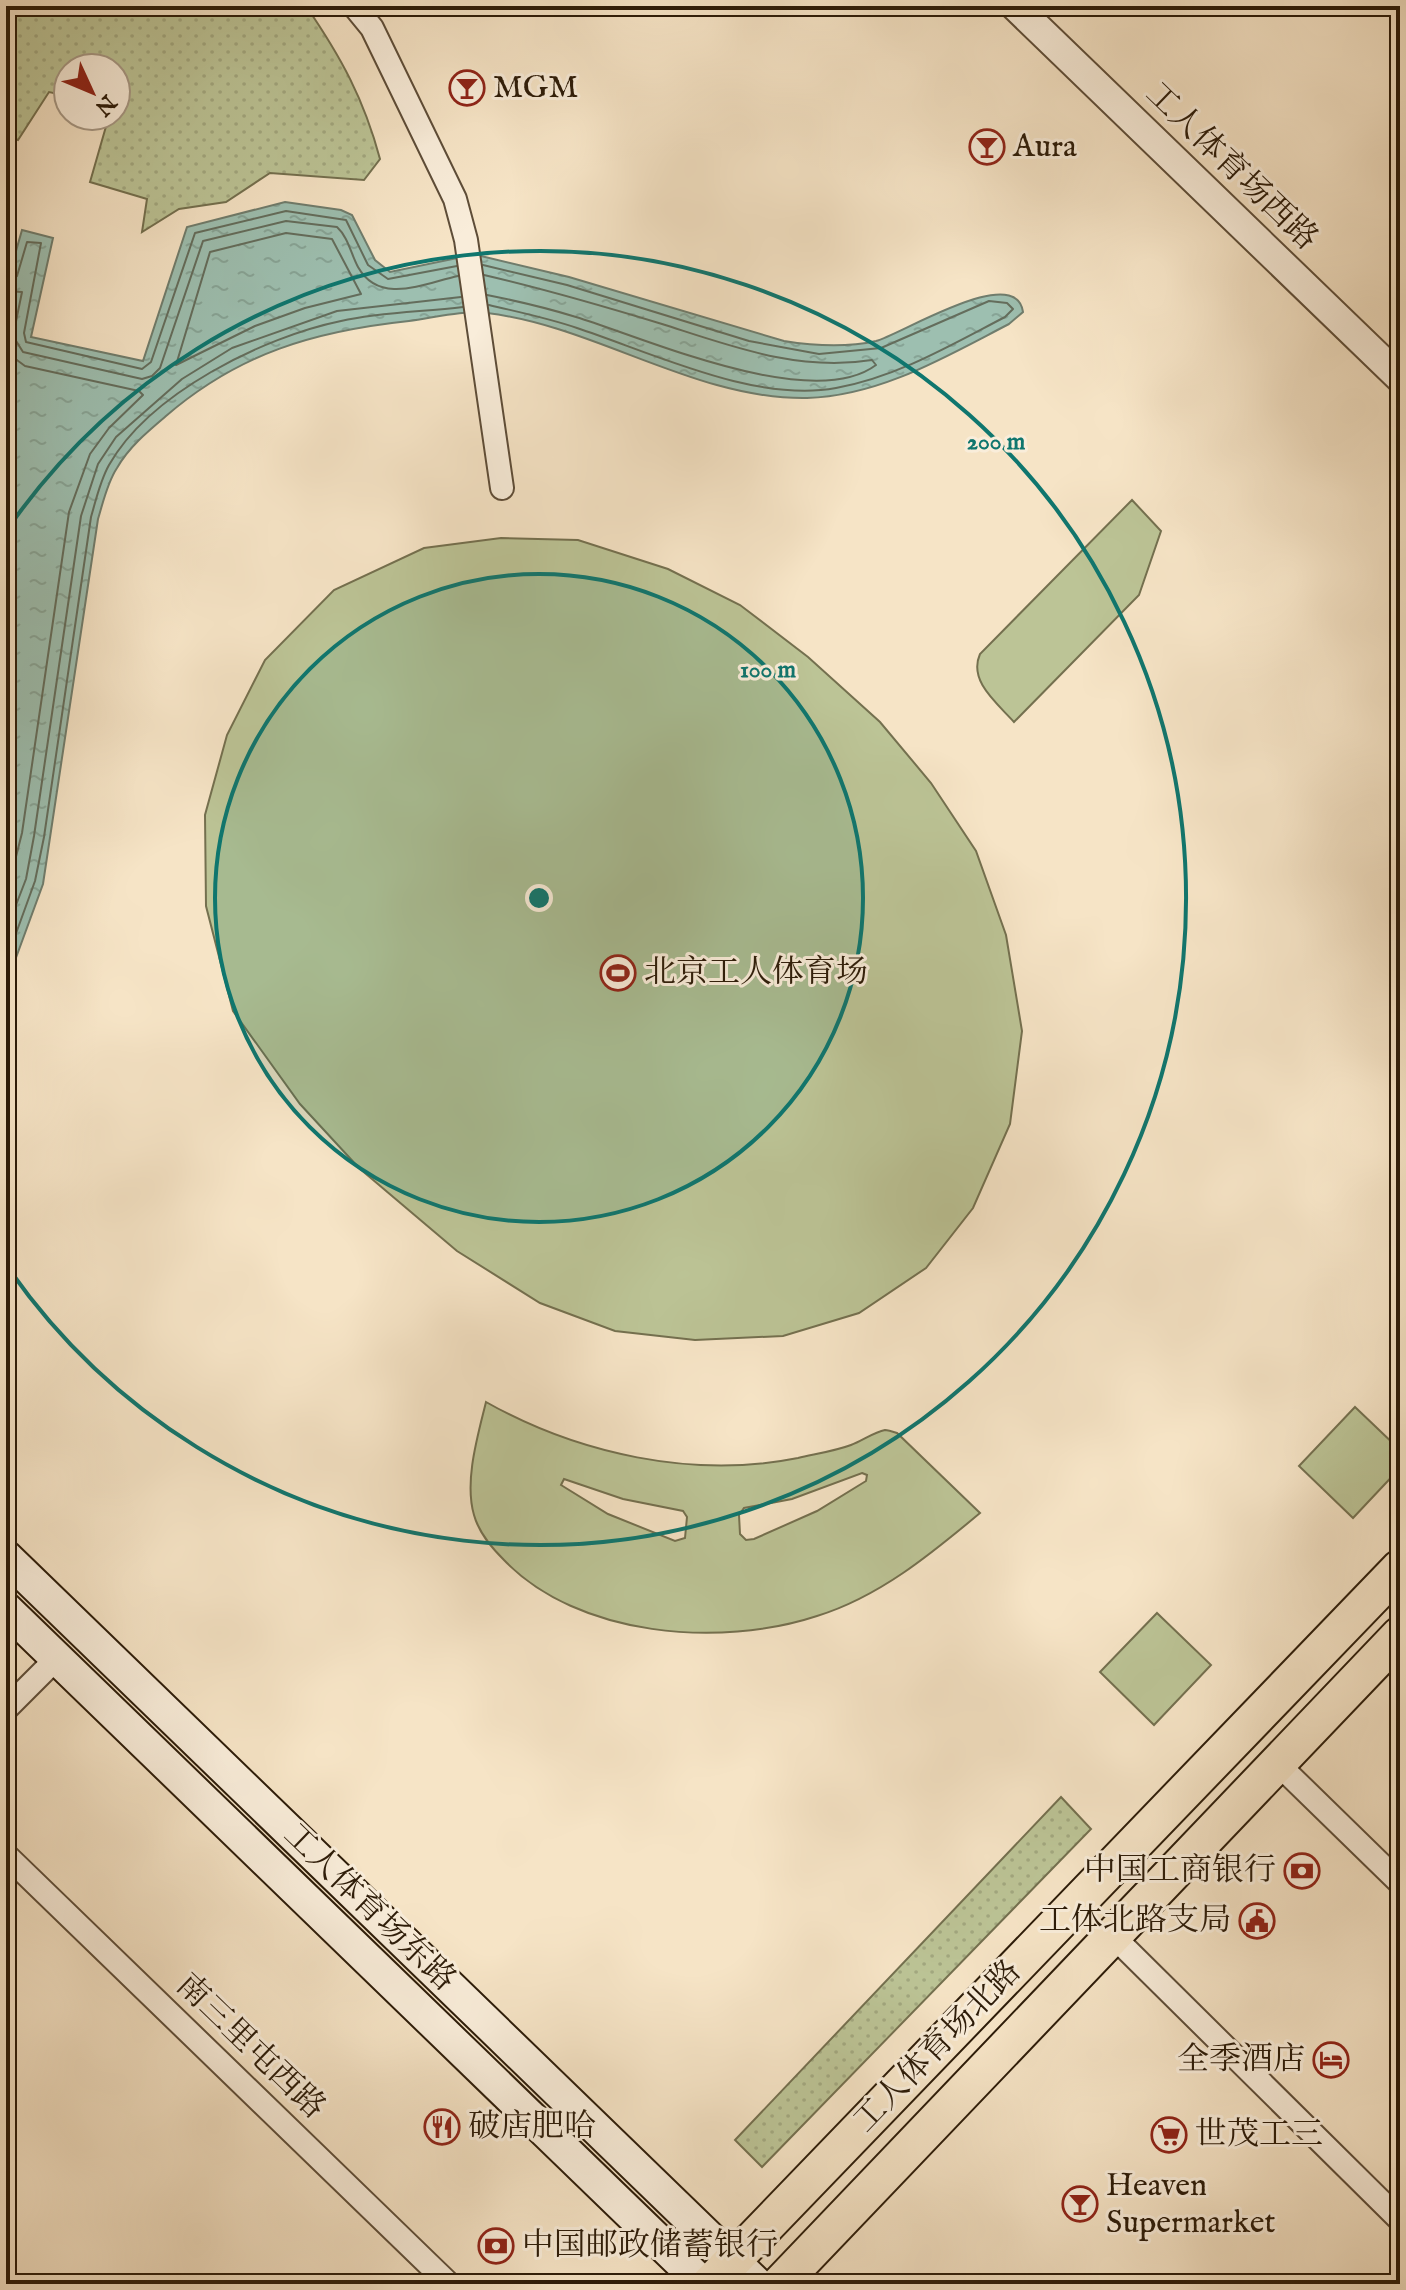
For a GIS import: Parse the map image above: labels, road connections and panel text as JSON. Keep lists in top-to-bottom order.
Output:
{
  "streets": {
    "main road": ["工人体育场东路", "工人体育场北路"],
    "street": ["工人体育场西路", "南三里屯西路"]
  },
  "crossings": [
    ["工人体育场东路", "工人体育场北路"]
  ],
  "places": {
    "bar": ["MGM", "Aura", "Heaven Supermarket"],
    "sports": ["北京工人体育场"],
    "bank": ["中国工商银行", "中国邮政储蓄银行"],
    "public building": ["工体北路支局"],
    "hotel": ["全季酒店"],
    "restaurant": ["破店肥哈"],
    "supermarket": ["世茂工三"]
  },
  "north": "bottom right",
  "rings": ["200 m", "100 m"]
}
